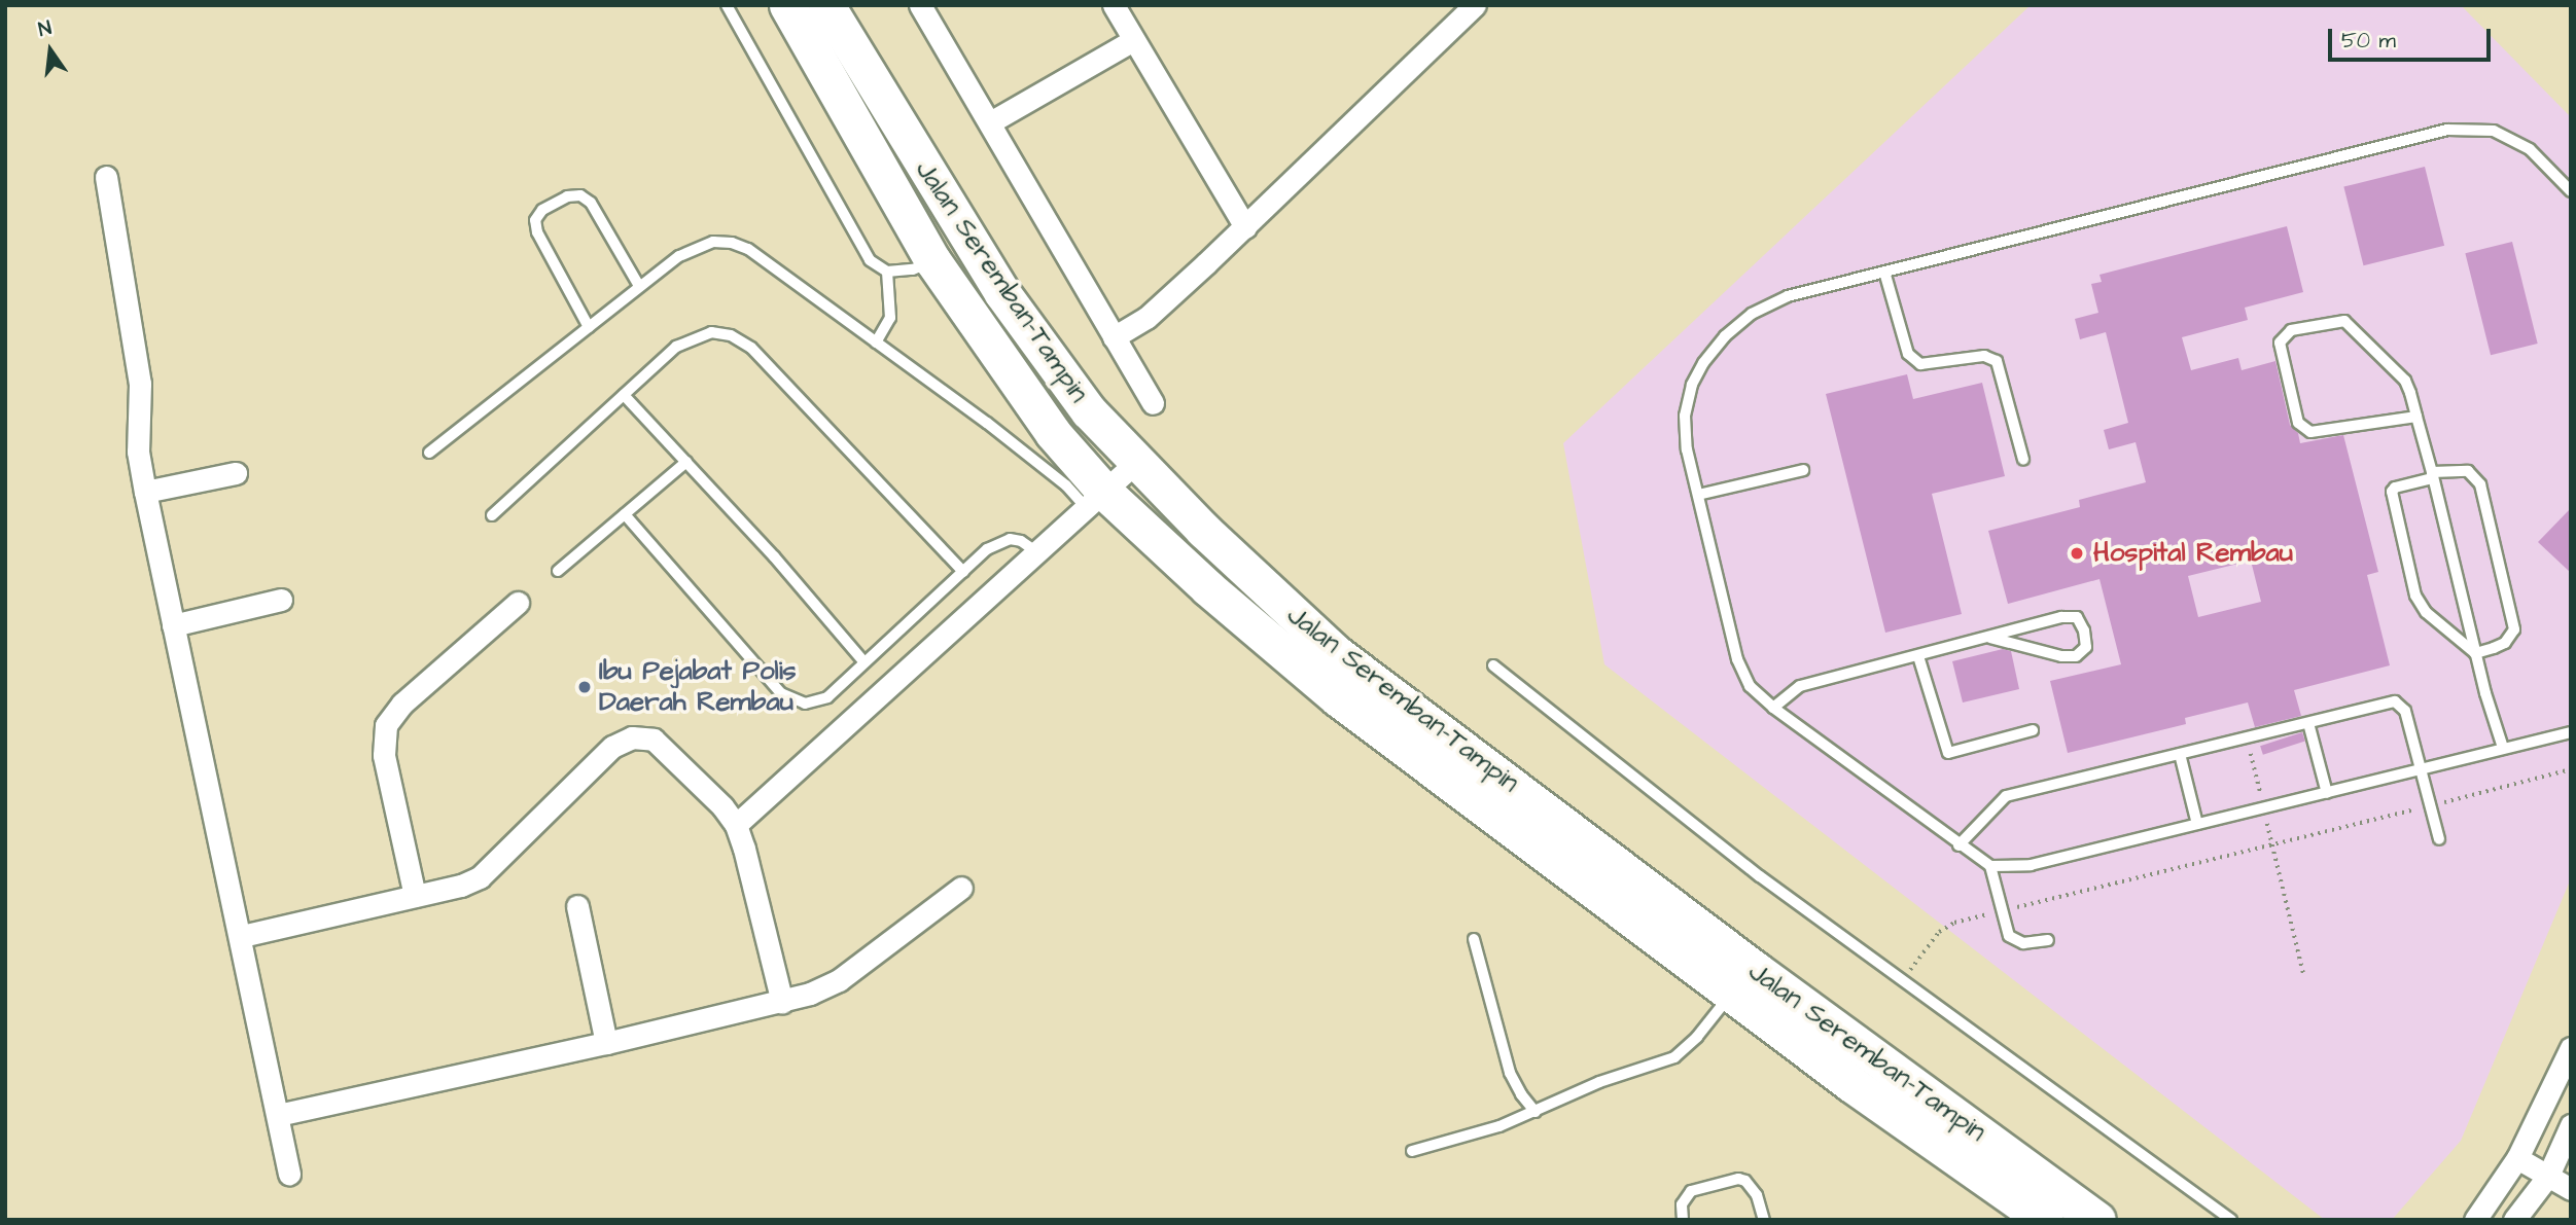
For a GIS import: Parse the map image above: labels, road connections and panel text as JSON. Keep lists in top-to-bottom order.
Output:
{
  "streets": {
    "highway": ["Jalan Seremban-Tampin"]
  },
  "places": ["Hospital Rembau", "Ibu Pejabat Polis Daerah Rembau"],
  "scale_bar": "50 m",
  "north": "top"
}
